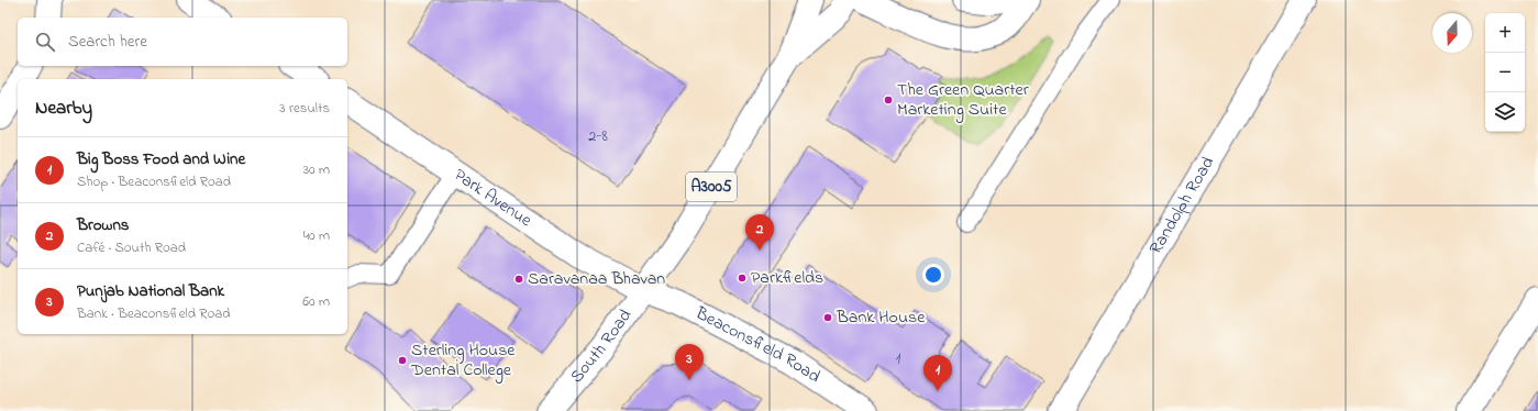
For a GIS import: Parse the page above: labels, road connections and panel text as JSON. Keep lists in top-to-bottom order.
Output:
{
  "streets": {
    "street": [
      "A3005",
      "Park Avenue",
      "Randolph Road",
      "South Road",
      "Beaconsfield Road"
    ]
  },
  "crossings": [
    ["Park Avenue", "South Road"],
    ["Park Avenue", "Beaconsfield Road"],
    ["South Road", "Beaconsfield Road"]
  ],
  "places": [
    "The Green Quarter Marketing Suite",
    "Parkfields",
    "Saravanaa Bhavan",
    "Bank House",
    "Sterling House Dental College"
  ],
  "house_numbers": ["2-8", "1"],
  "north": "bottom",
  "page": {
    "map_buttons": ["+", "−"],
    "search": "Search here",
    "heading": ["Nearby", "3 results"],
    "list": [
      {
        "mark": "1",
        "name": "Big Boss Food and Wine",
        "note": "Shop · Beaconsfield Road",
        "value": "30 m"
      },
      {
        "mark": "2",
        "name": "Browns",
        "note": "Café · South Road",
        "value": "40 m"
      },
      {
        "mark": "3",
        "name": "Punjab National Bank",
        "note": "Bank · Beaconsfield Road",
        "value": "60 m"
      }
    ],
    "pins": ["2", "3", "1"]
  }
}
